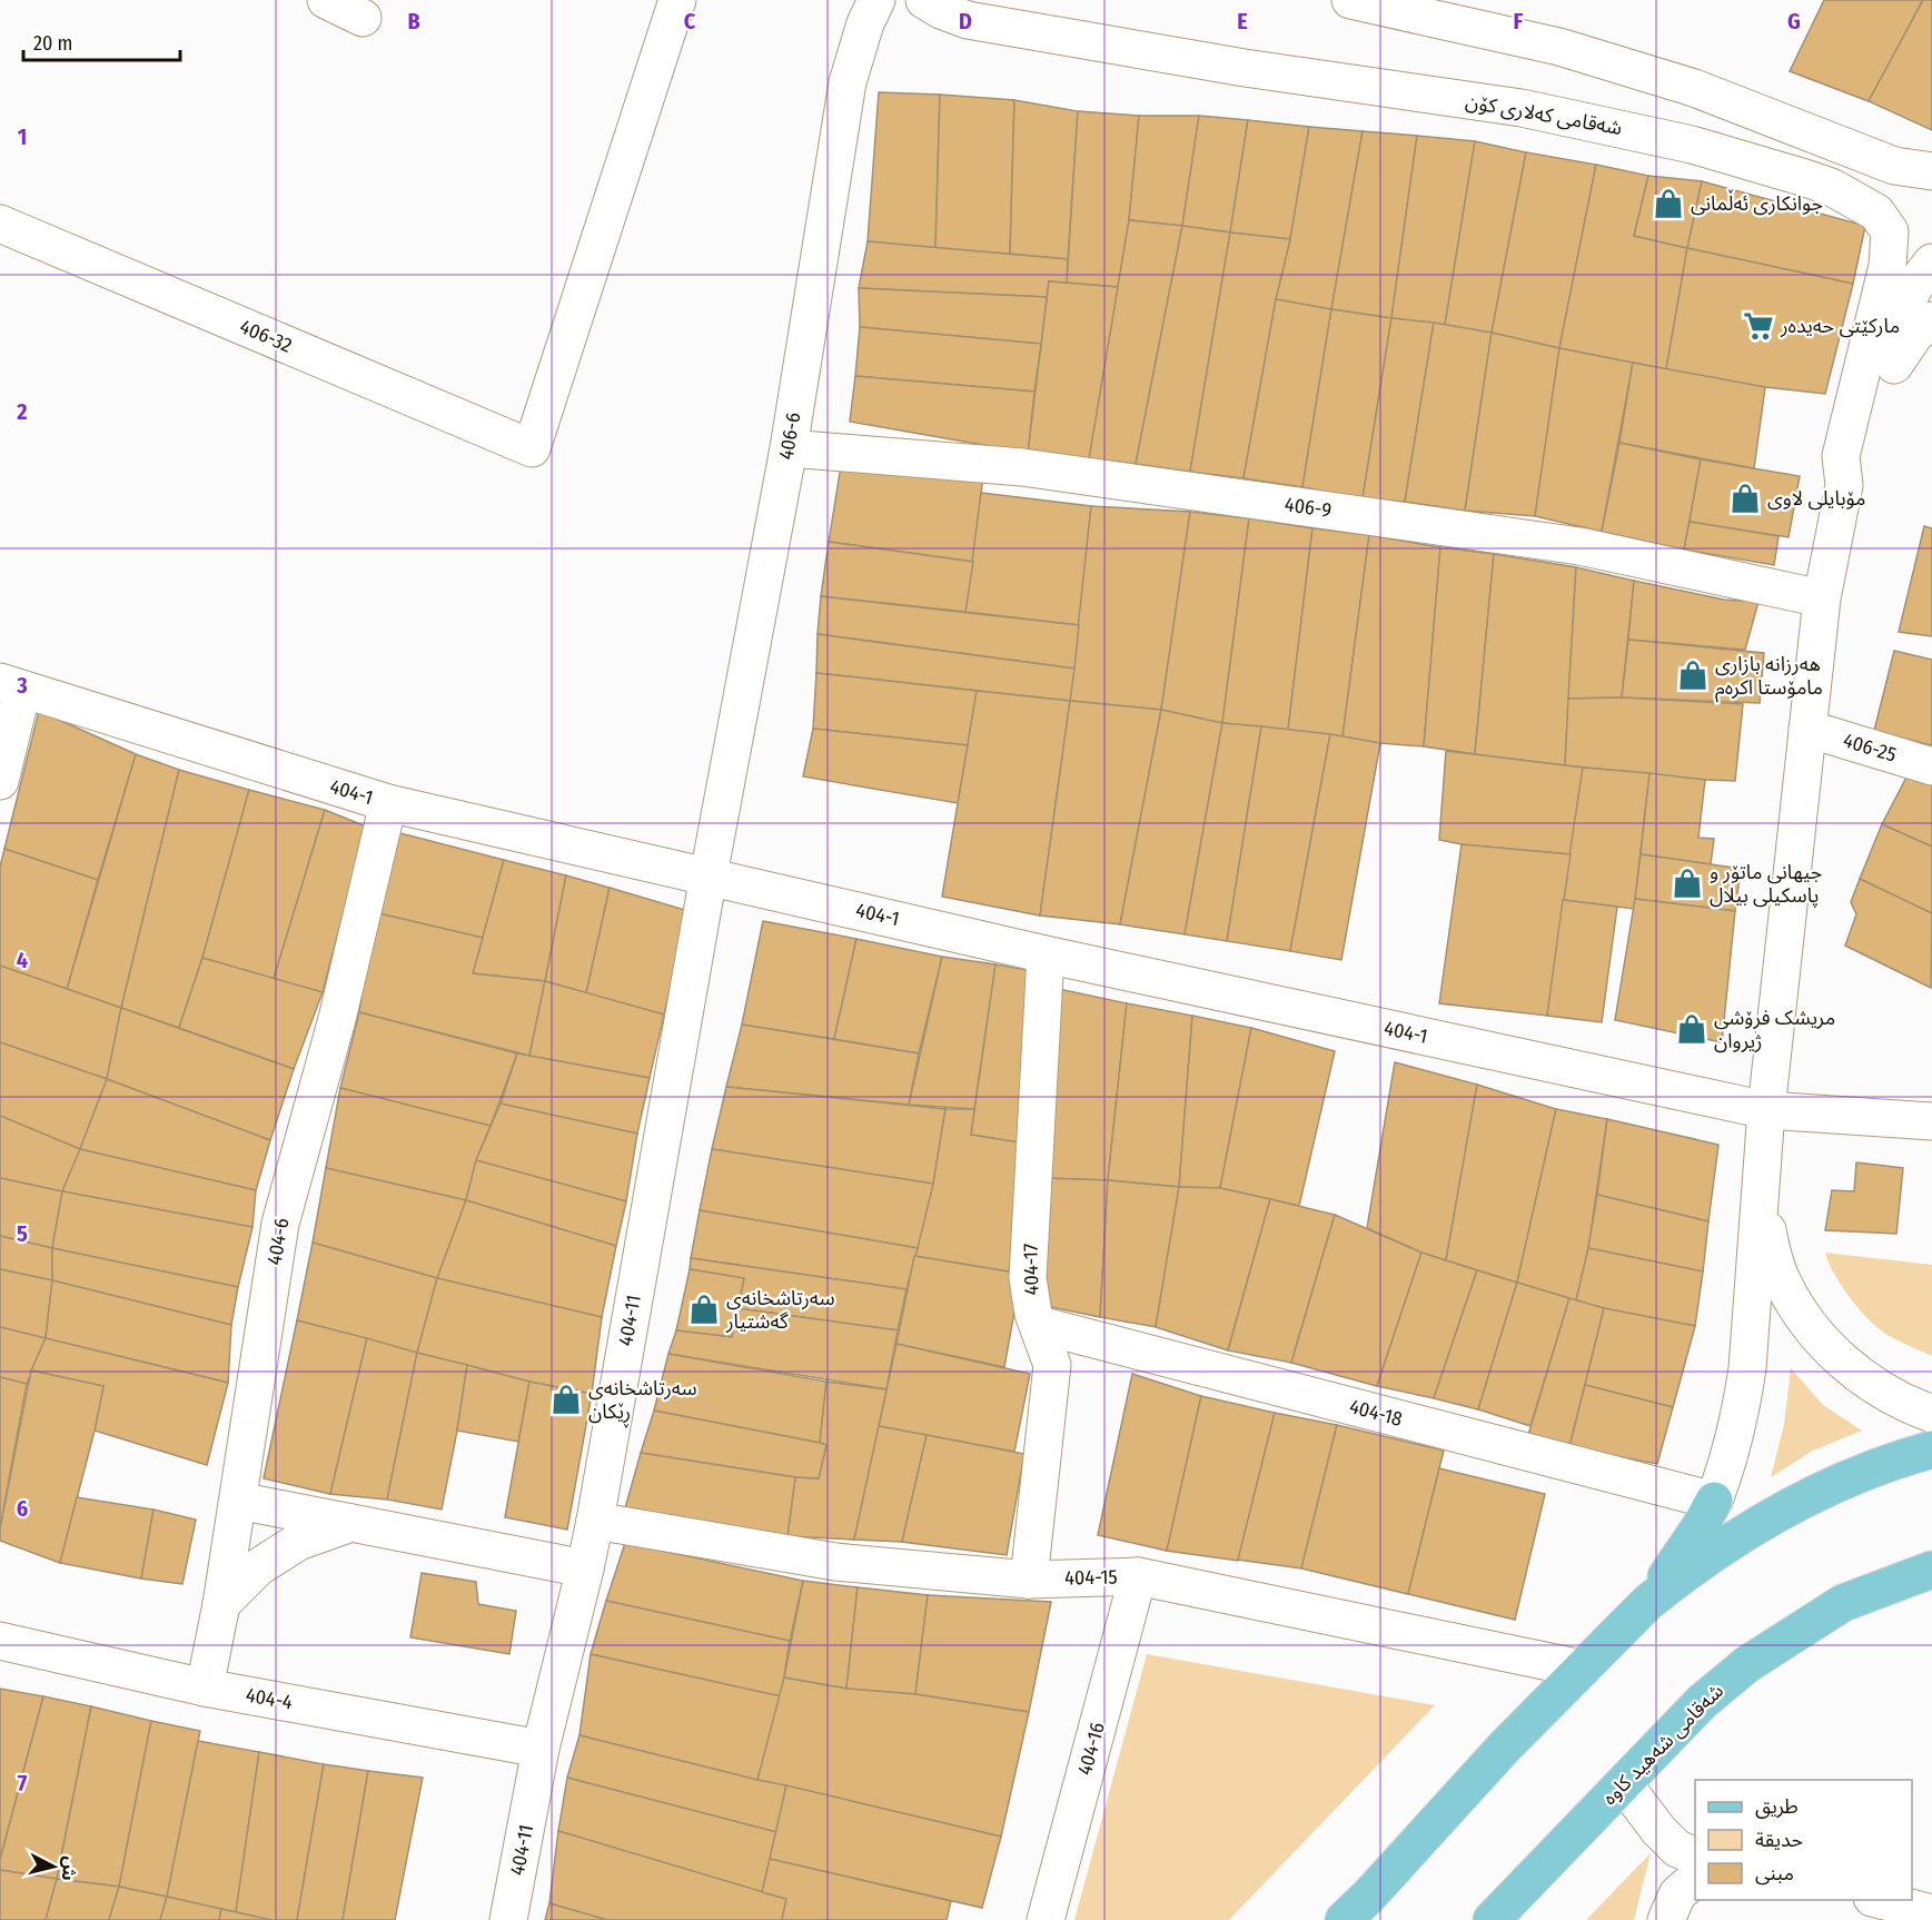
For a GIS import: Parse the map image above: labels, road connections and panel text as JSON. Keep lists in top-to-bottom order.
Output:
{
  "streets": {
    "main road": ["شەقامی شەهید کاوە"],
    "street": [
      "شەقامی کەلاری کۆن",
      "406-32",
      "406-6",
      "406-9",
      "406-25",
      "404-1",
      "404-6",
      "404-17",
      "404-11",
      "404-18",
      "404-15",
      "404-4",
      "404-16"
    ]
  },
  "crossings": [
    ["406-6", "406-9"],
    ["406-6", "404-1"],
    ["406-6", "404-11"],
    ["404-1", "404-6"],
    ["404-1", "404-17"],
    ["404-1", "404-11"],
    ["404-6", "404-4"],
    ["404-17", "404-18"],
    ["404-17", "404-15"],
    ["404-11", "404-15"],
    ["404-11", "404-4"],
    ["404-15", "404-16"]
  ],
  "places": {
    "shop": [
      "جوانکاری ئەڵمانی",
      "مۆبایلی لاوی",
      "هەرزانە بازاری مامۆستا اکرەم",
      "جیهانی ماتۆر و پاسکیلی بیلال",
      "مریشک فرۆشی ژیروان",
      "سەرتاشخانەی گەشتیار",
      "سەرتاشخانەی ڕێکان"
    ],
    "supermarket": ["مارکێتی حەیدەر"]
  },
  "legend": ["طريق", "حديقة", "مبنى"],
  "scale_bar": "20 m",
  "north": "right",
  "grid": {
    "columns": [
      "B",
      "C",
      "D",
      "E",
      "F",
      "G"
    ],
    "rows": [
      "1",
      "2",
      "3",
      "4",
      "5",
      "6",
      "7"
    ]
  }
}
